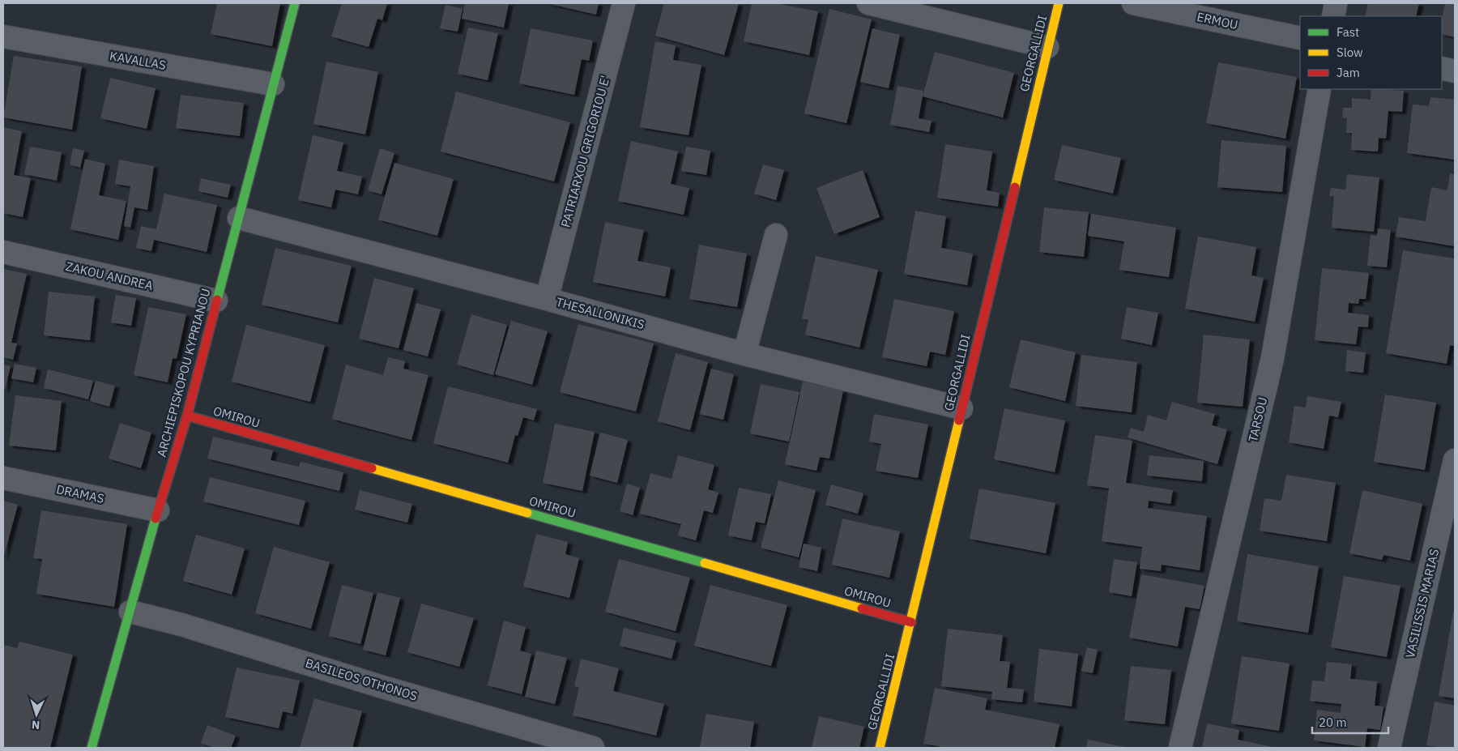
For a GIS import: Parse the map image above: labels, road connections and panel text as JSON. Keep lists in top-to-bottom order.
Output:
{
  "streets": {
    "street": [
      "ERMOU",
      "GEORGALLIDI",
      "KAVALLAS",
      "PATRIARXOU GRIGORIOU E'",
      "ZAKOU ANDREA",
      "THESALLONIKIS",
      "ARCHIEPISKOPOU KYPRIANOU",
      "OMIROU",
      "TARSOU",
      "DRAMAS",
      "VASILISSIS MARIAS",
      "BASILEOS OTHONOS"
    ]
  },
  "crossings": [
    ["GEORGALLIDI", "THESALLONIKIS"],
    ["GEORGALLIDI", "OMIROU"],
    ["KAVALLAS", "ARCHIEPISKOPOU KYPRIANOU"],
    ["PATRIARXOU GRIGORIOU E'", "THESALLONIKIS"],
    ["ZAKOU ANDREA", "ARCHIEPISKOPOU KYPRIANOU"],
    ["THESALLONIKIS", "ARCHIEPISKOPOU KYPRIANOU"],
    ["ARCHIEPISKOPOU KYPRIANOU", "OMIROU"],
    ["ARCHIEPISKOPOU KYPRIANOU", "DRAMAS"],
    ["ARCHIEPISKOPOU KYPRIANOU", "BASILEOS OTHONOS"]
  ],
  "legend": ["Fast", "Slow", "Jam"],
  "scale_bar": "20 m",
  "north": "bottom"
}
